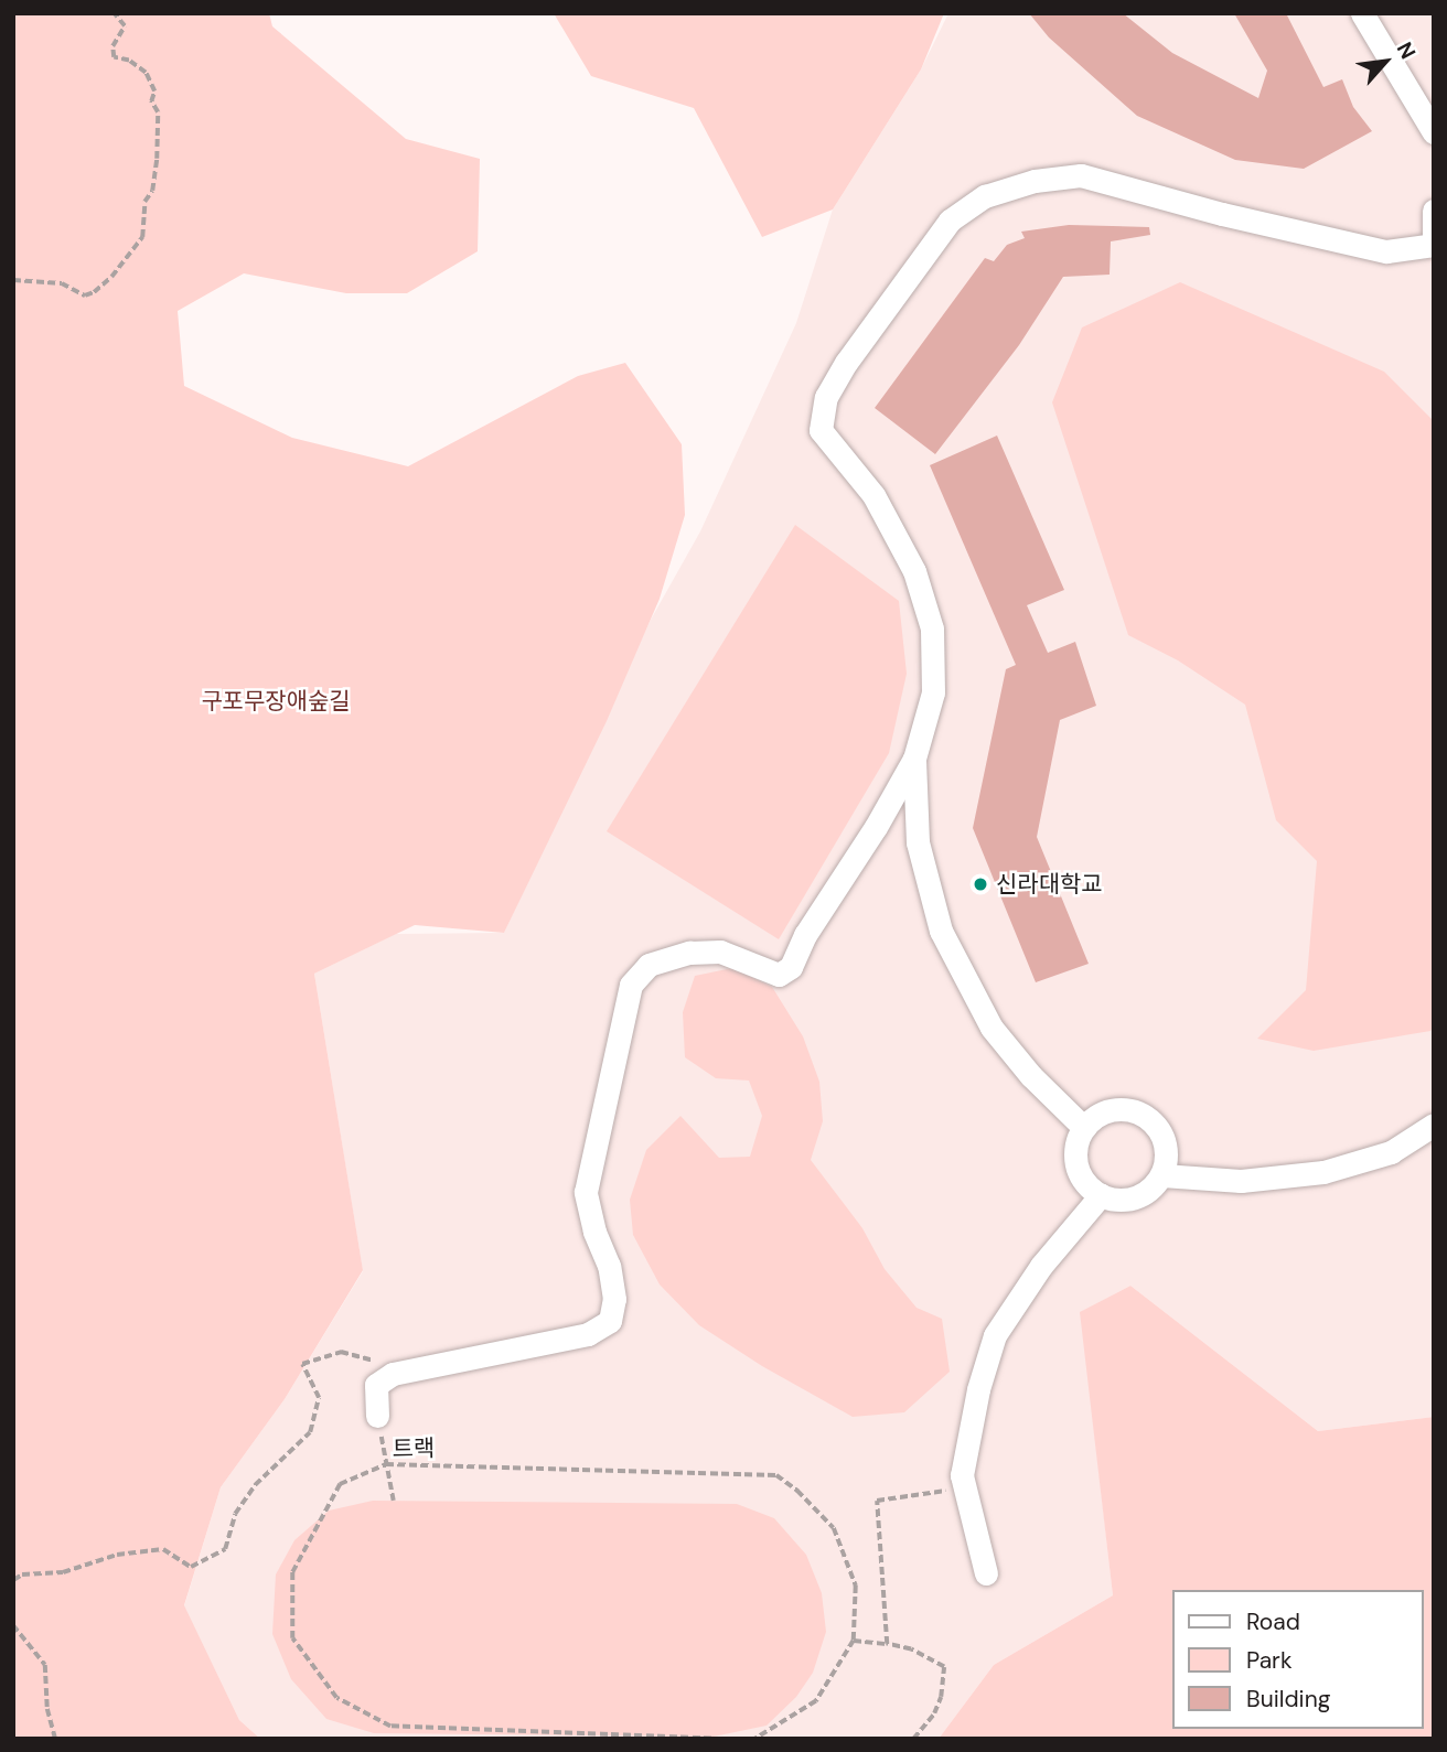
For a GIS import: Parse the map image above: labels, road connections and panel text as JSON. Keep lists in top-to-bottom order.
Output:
{
  "streets": {
    "path": ["트랙"]
  },
  "parks": ["구포무장애숲길"],
  "places": ["신라대학교"],
  "legend": ["Road", "Park", "Building"],
  "north": "top right"
}
